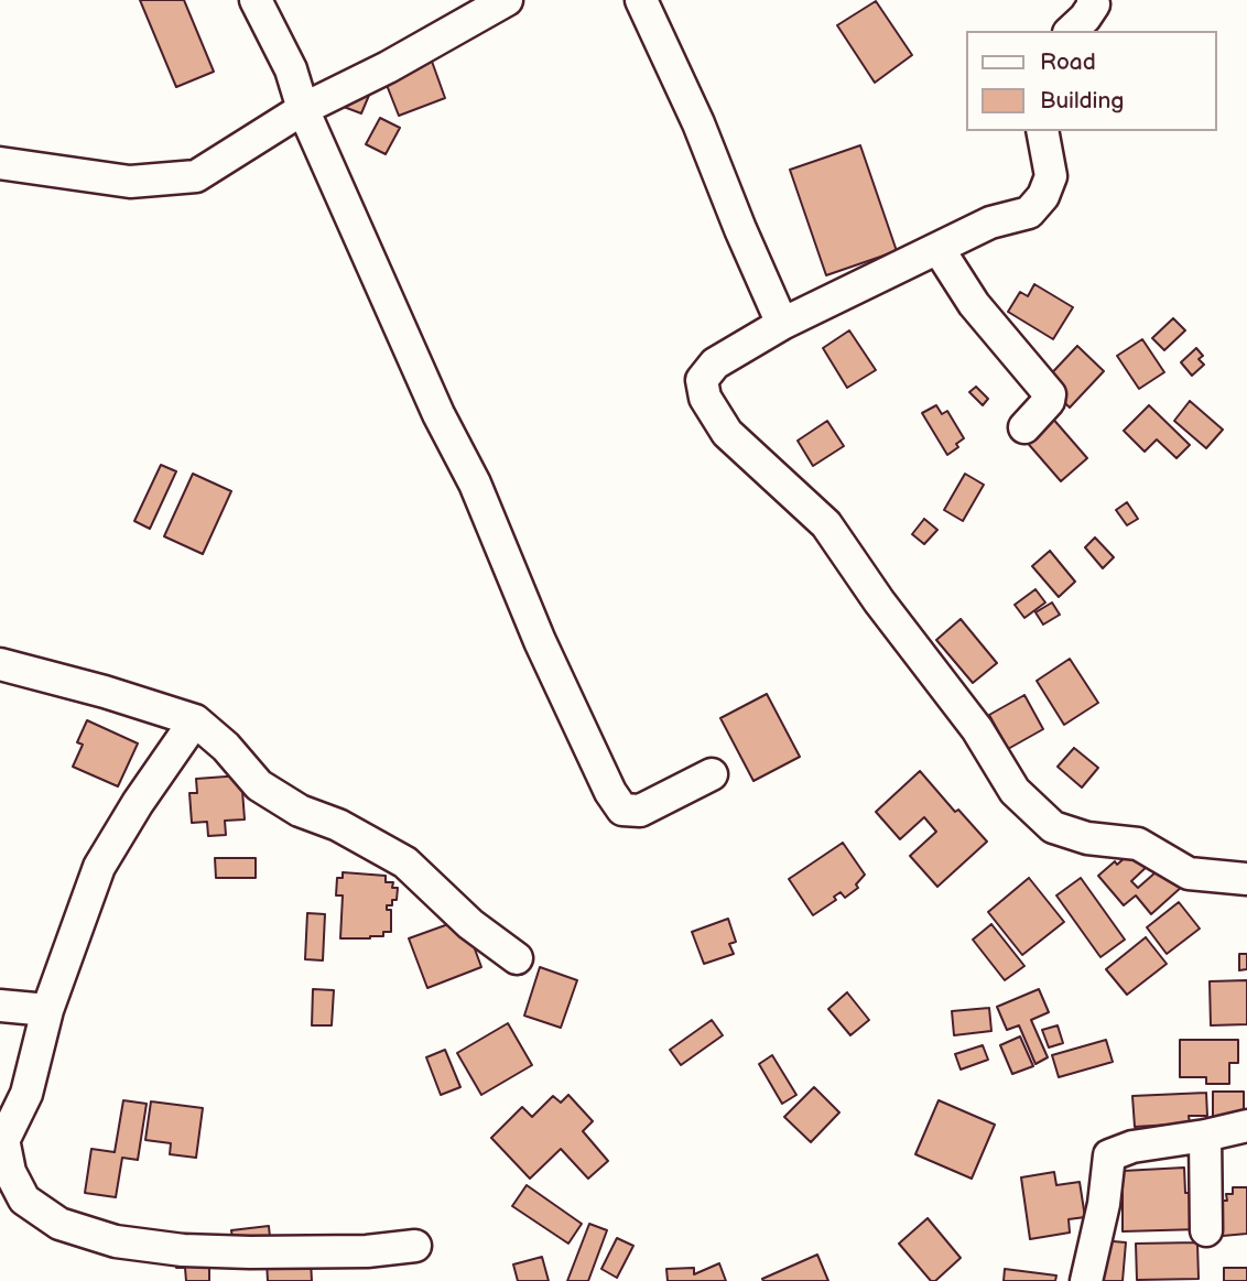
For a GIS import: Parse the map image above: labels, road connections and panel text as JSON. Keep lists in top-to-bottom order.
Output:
{
  "legend": ["Road", "Building"]
}
